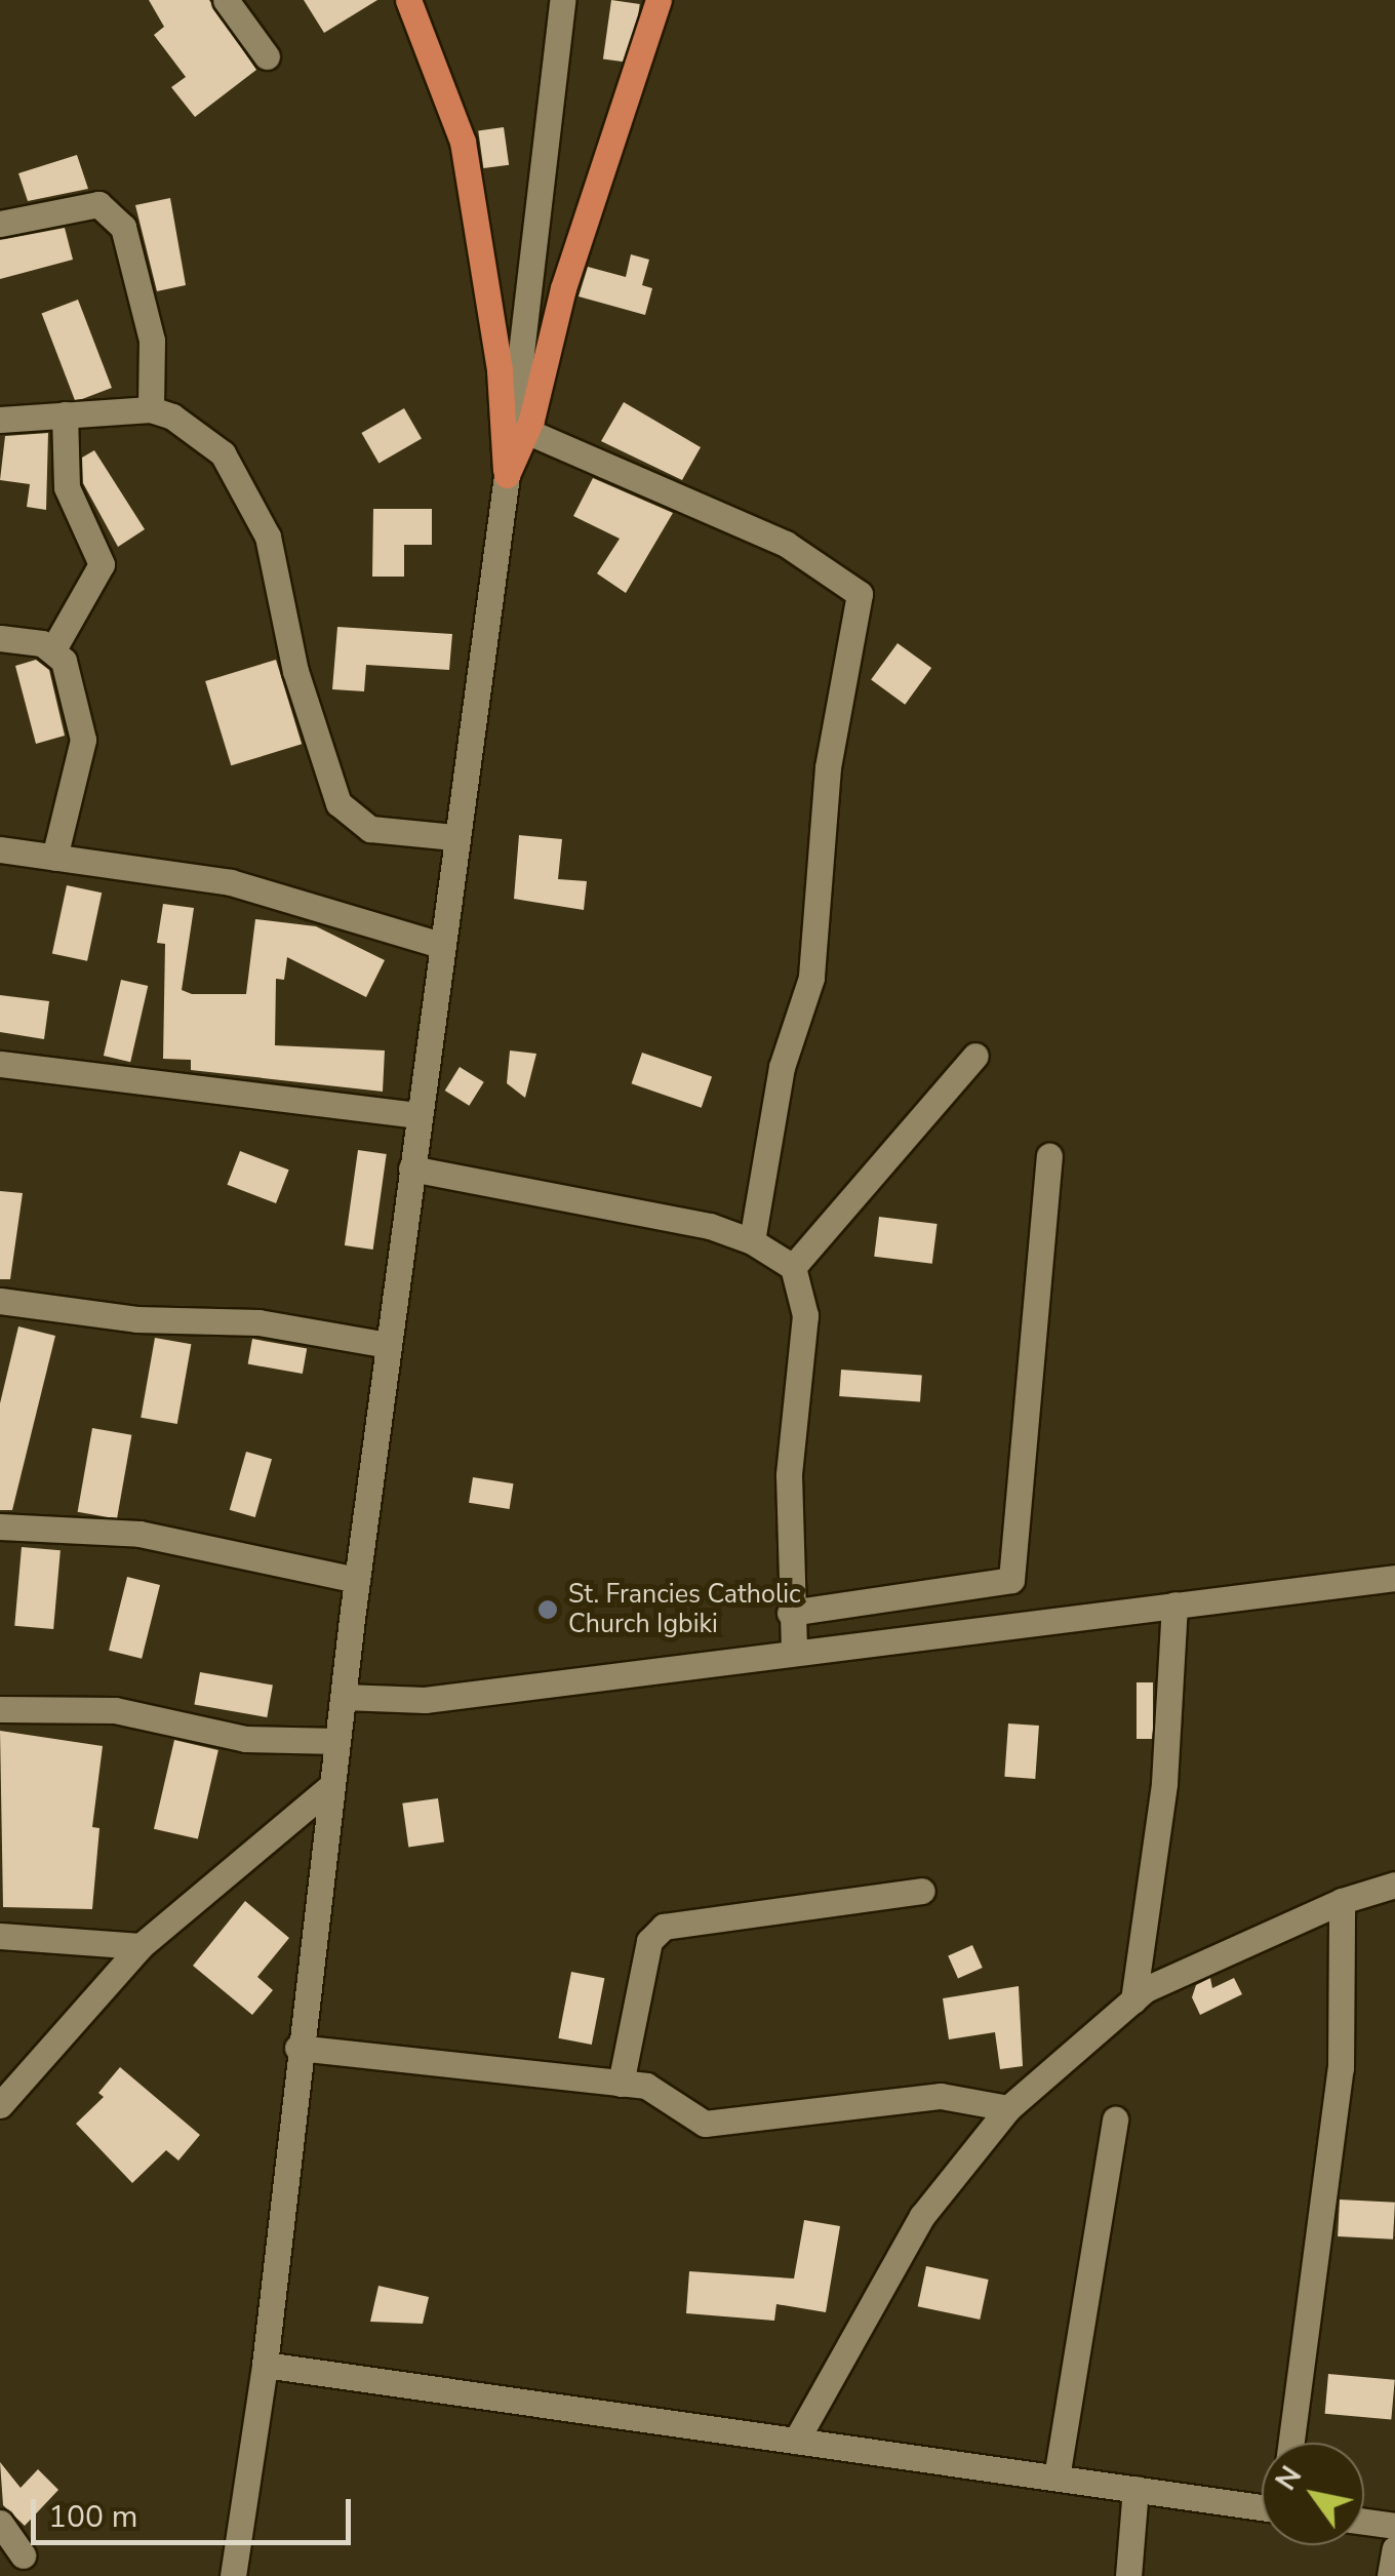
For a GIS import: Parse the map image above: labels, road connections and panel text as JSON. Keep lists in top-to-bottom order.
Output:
{
  "places": ["St. Francies Catholic Church Igbiki"],
  "scale_bar": "100 m",
  "north": "top left"
}
